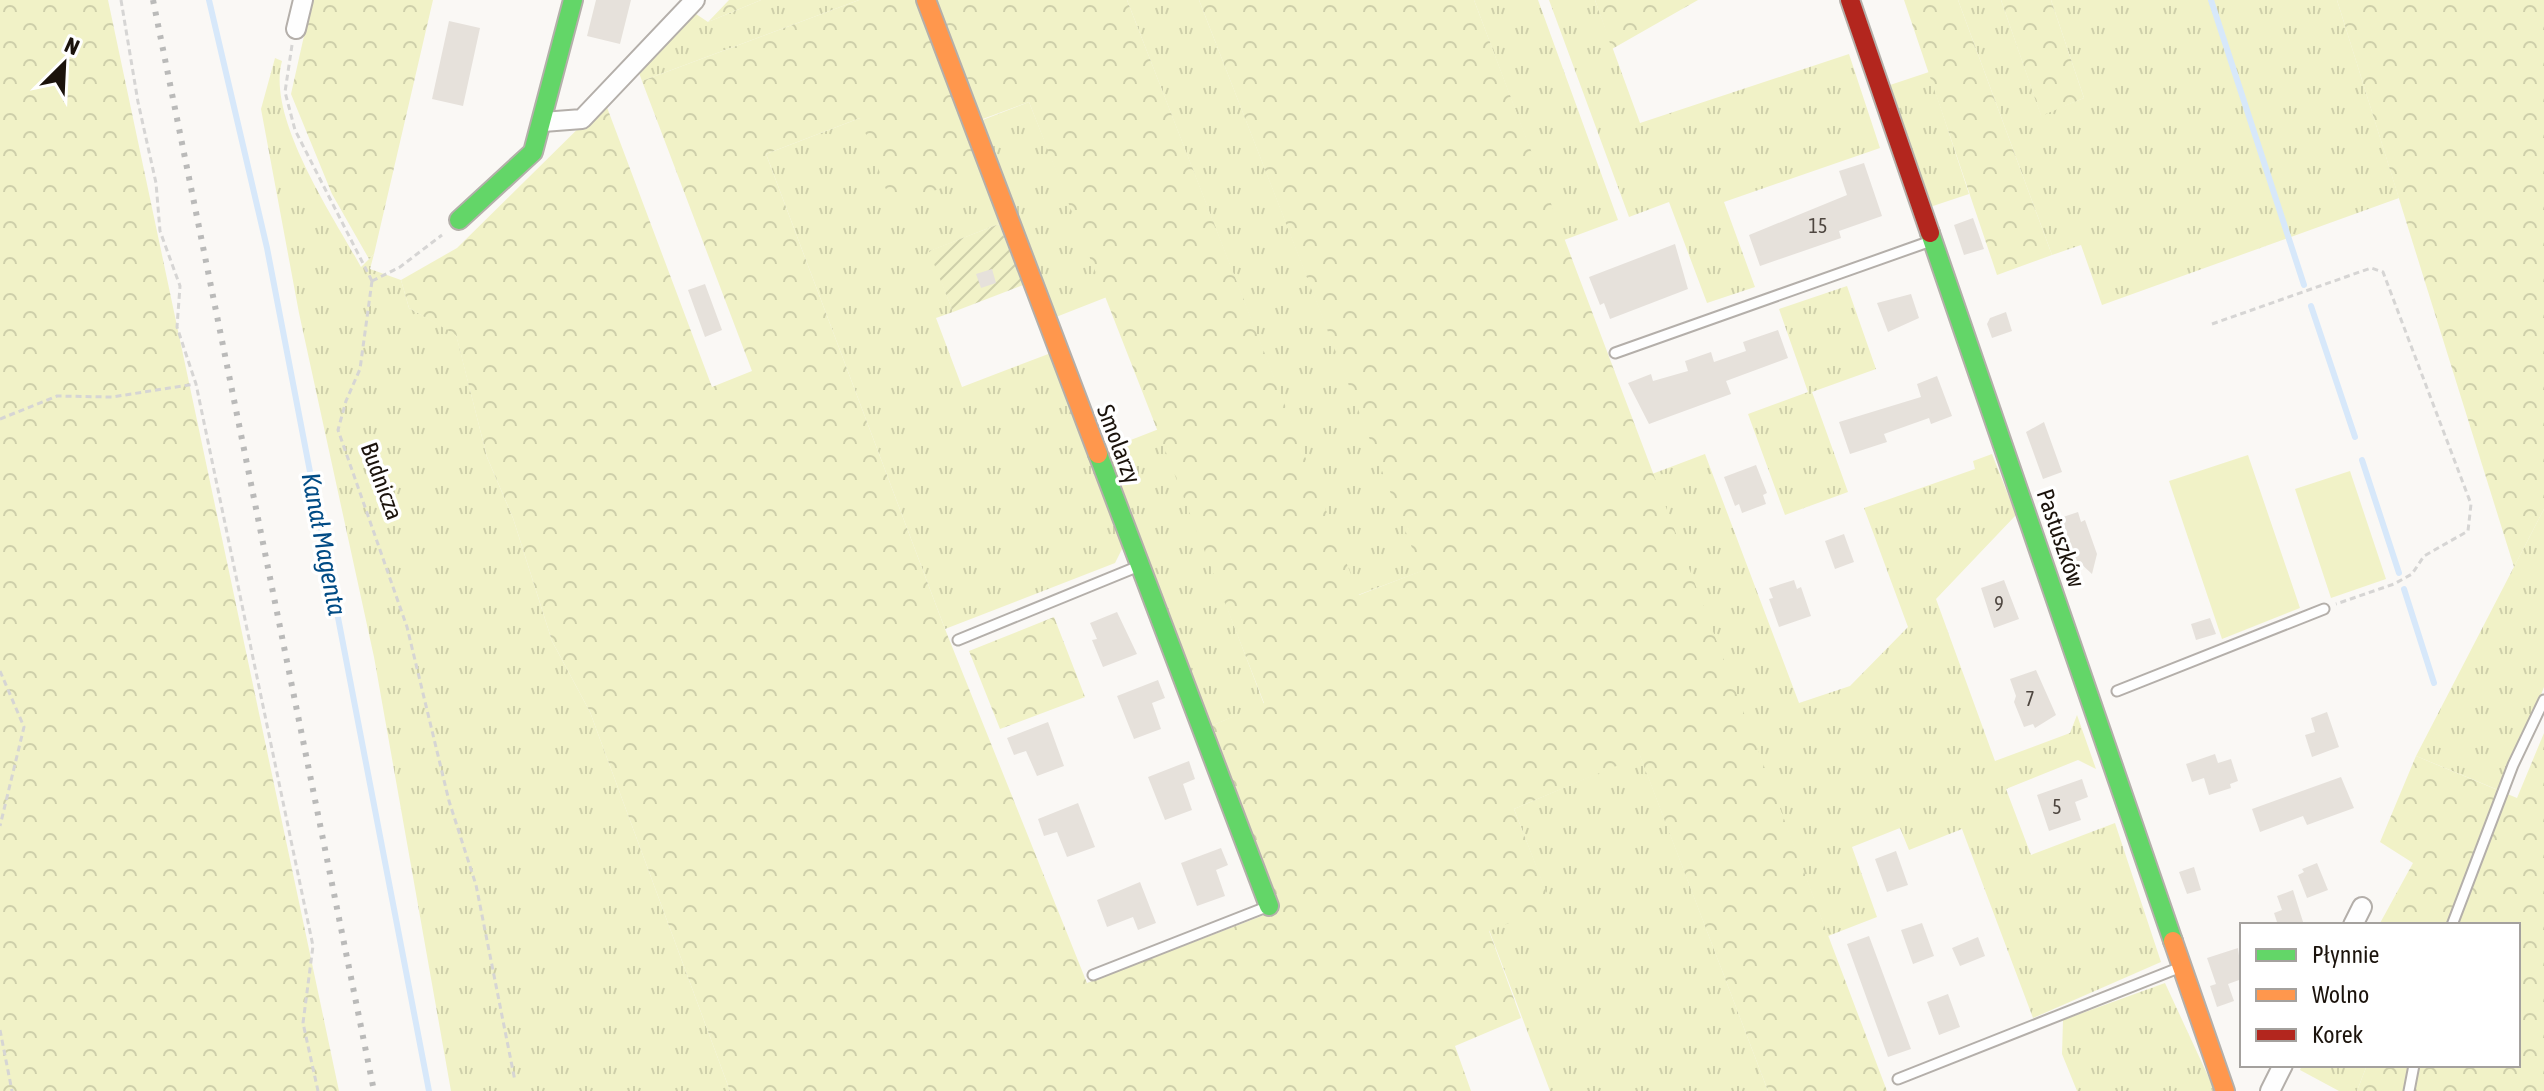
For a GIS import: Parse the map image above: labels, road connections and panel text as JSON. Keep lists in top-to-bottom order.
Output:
{
  "streets": {
    "street": ["Smolarzy", "Pastuszków"],
    "path": ["Budnicza"]
  },
  "water": ["Kanał Magenta"],
  "house_numbers": [
    "15",
    "9",
    "7",
    "5"
  ],
  "legend": ["Płynnie", "Wolno", "Korek"],
  "north": "top right"
}
